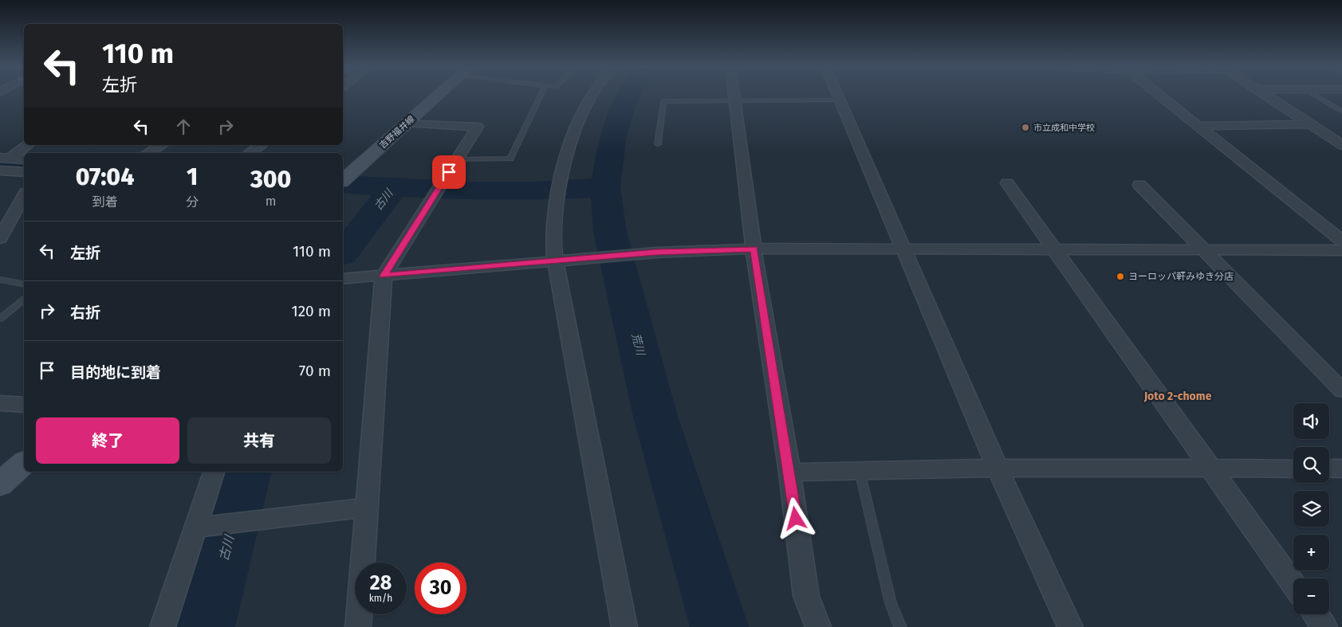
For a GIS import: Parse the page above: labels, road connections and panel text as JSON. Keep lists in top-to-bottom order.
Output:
{
  "streets": {
    "main road": ["吉野福井線"]
  },
  "districts": ["Joto 2-chome"],
  "water": ["古川", "荒川"],
  "places": ["市立成和中学校", "ヨーロッパ軒みゆき分店"],
  "page": {
    "turn": ["110 m", "左折"],
    "eta": [
      "07:04",
      "到着",
      "1",
      "分",
      "300",
      "m"
    ],
    "list": [
      {
        "name": "左折",
        "value": "110 m"
      },
      {
        "name": "右折",
        "value": "120 m"
      },
      {
        "name": "目的地に到着",
        "value": "70 m"
      }
    ],
    "map_buttons": ["+", "−"],
    "buttons": ["終了", "共有"],
    "speed": "28 km/h",
    "limit": "30"
  }
}
